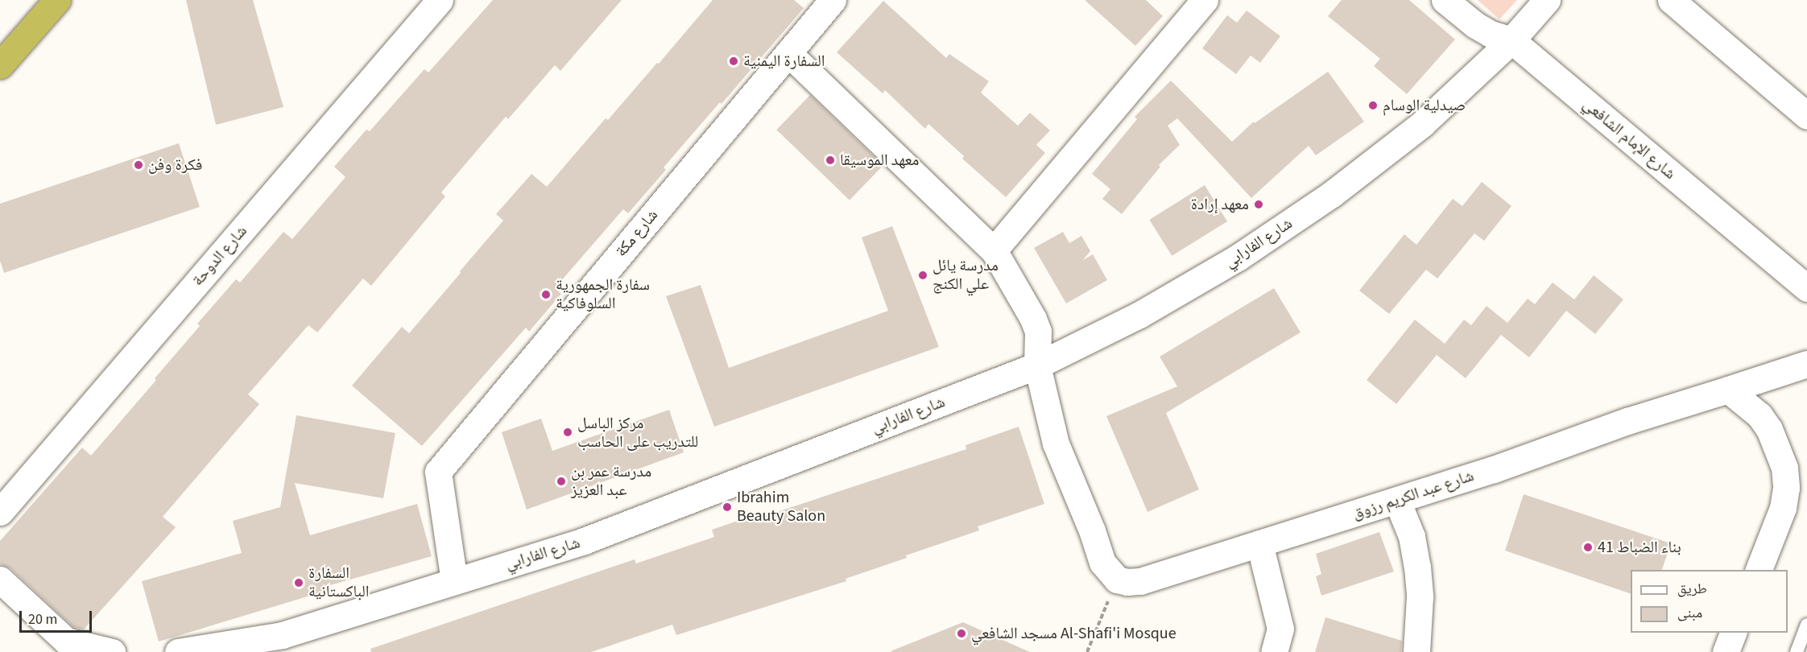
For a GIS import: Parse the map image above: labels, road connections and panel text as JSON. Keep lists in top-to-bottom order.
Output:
{
  "streets": {
    "street": [
      "شارع الإمام الشافعي",
      "شارع مكة",
      "شارع الفارابي",
      "شارع الدوحة",
      "شارع عبد الكريم رزوق"
    ]
  },
  "crossings": [
    ["شارع الإمام الشافعي", "شارع الفارابي"],
    ["شارع مكة", "شارع الفارابي"],
    ["شارع مكة", "شارع عبد الكريم رزوق"],
    ["شارع الفارابي", "شارع عبد الكريم رزوق"]
  ],
  "places": [
    "السفارة اليمنية",
    "صيدلية الوسام",
    "معهد الموسيقا",
    "فكرة وفن",
    "معهد إرادة",
    "مدرسة يائل علي الكنج",
    "سفارة الجمهورية السلوفاكية",
    "مركز الباسل للتدريب على الحاسب",
    "مدرسة عمر بن عبد العزيز",
    "Ibrahim Beauty Salon",
    "بناء الضباط 41",
    "السفارة الباكستانية",
    "مسجد الشافعي Al-Shafi'i Mosque"
  ],
  "legend": ["طريق", "مبنى"],
  "scale_bar": "20 m"
}
